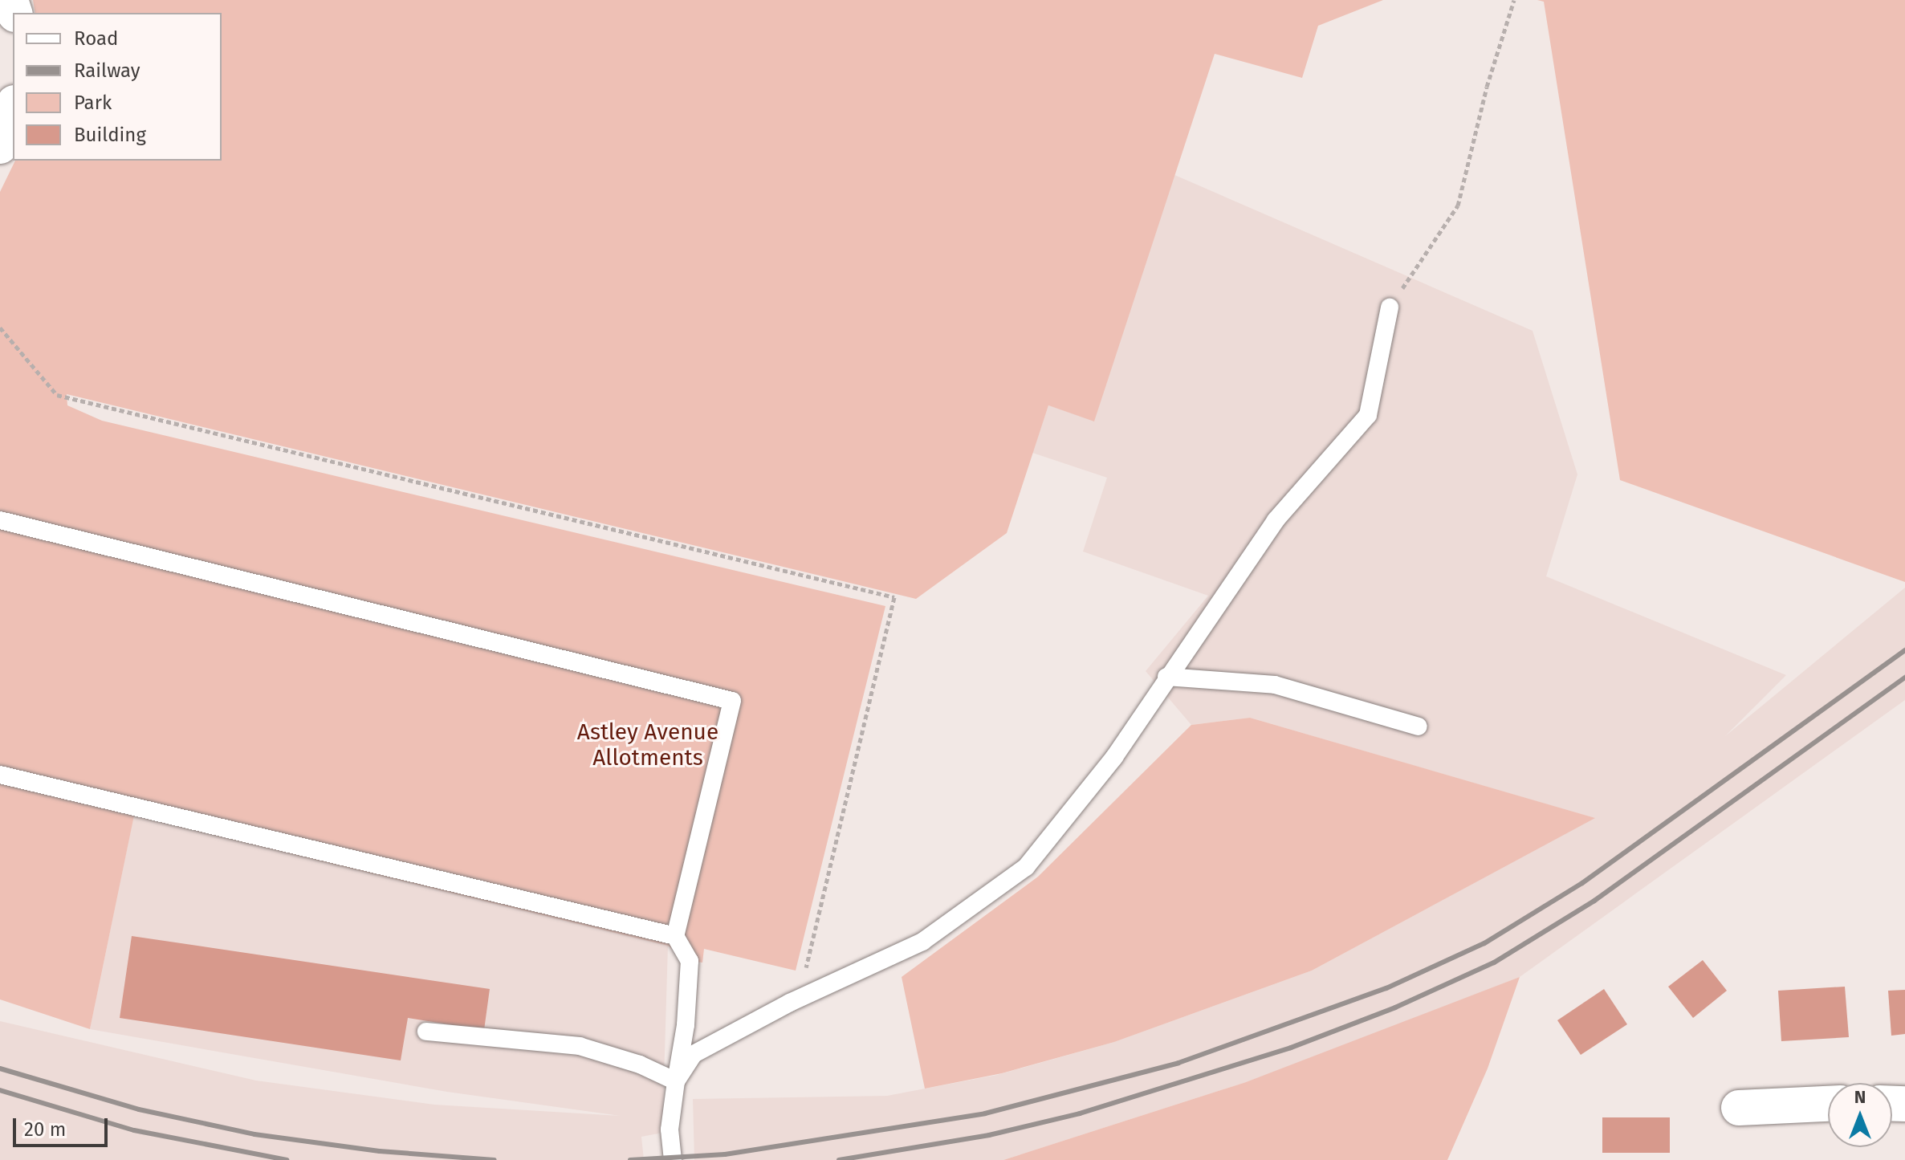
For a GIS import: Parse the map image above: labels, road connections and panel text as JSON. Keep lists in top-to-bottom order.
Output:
{
  "parks": ["Astley Avenue Allotments"],
  "legend": [
    "Road",
    "Railway",
    "Park",
    "Building"
  ],
  "scale_bar": "20 m",
  "north": "top"
}
